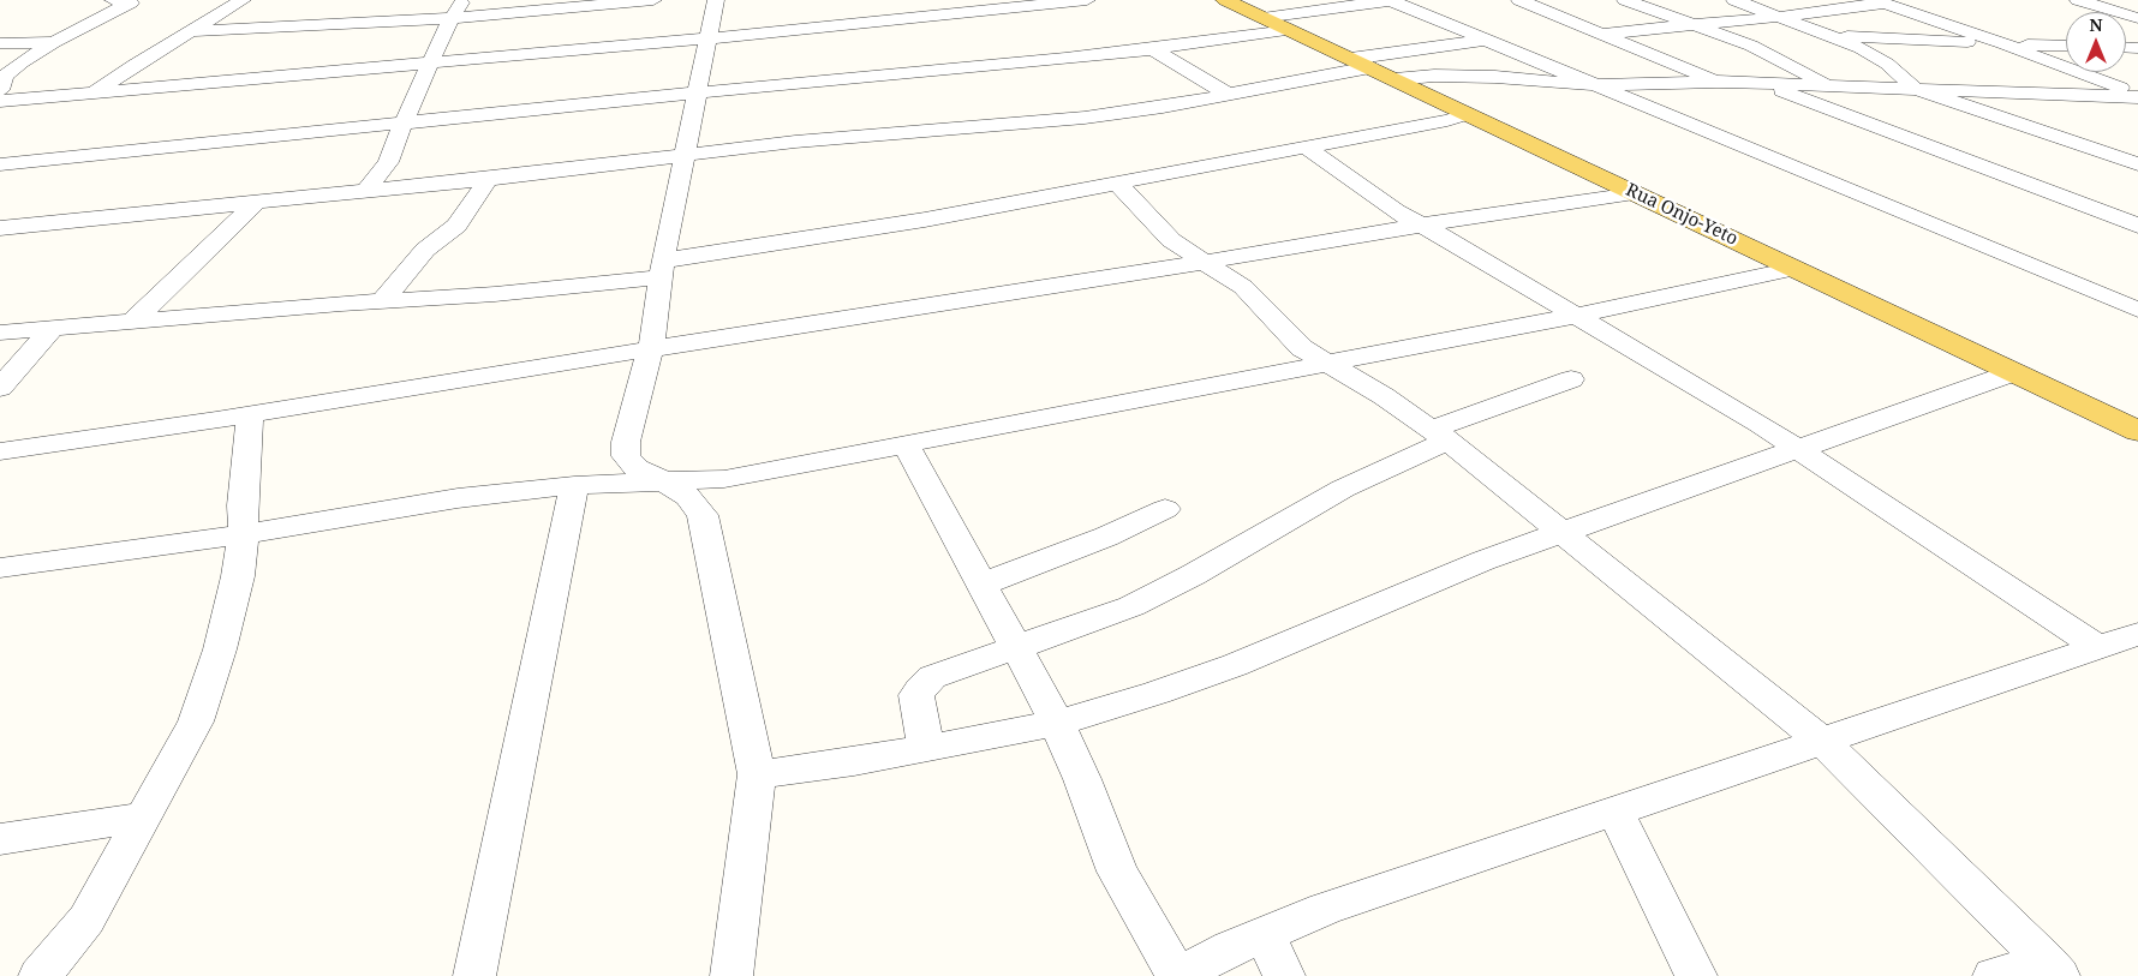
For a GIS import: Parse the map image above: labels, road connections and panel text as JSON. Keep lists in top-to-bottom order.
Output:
{
  "streets": {
    "main road": ["Rua Onjo-Yeto"]
  },
  "north": "top"
}
